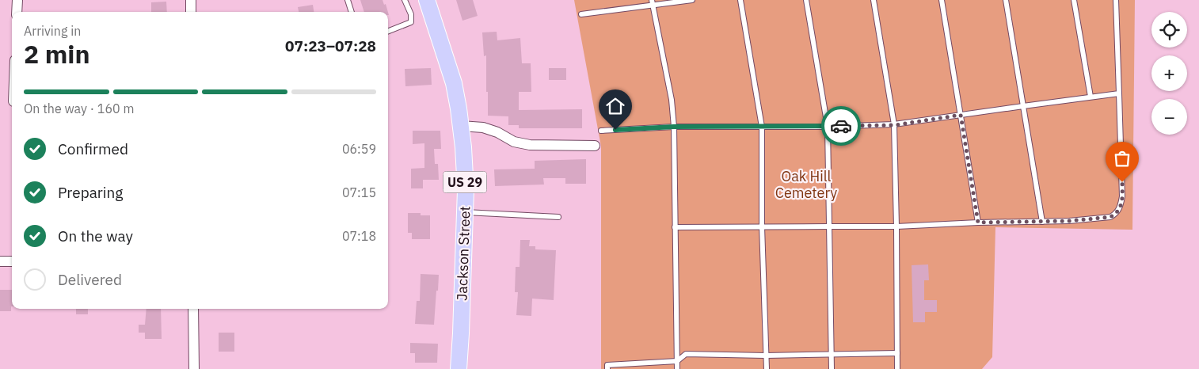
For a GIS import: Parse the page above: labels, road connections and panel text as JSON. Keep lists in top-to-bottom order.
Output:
{
  "streets": {
    "main road": ["US 29", "Jackson Street"]
  },
  "parks": ["Oak Hill Cemetery"],
  "page": {
    "map_buttons": ["+", "−"],
    "heading": ["2 min", "Arriving in", "07:23–07:28"],
    "bar": "On the way · 160 m",
    "list": [
      ["Confirmed", "06:59"],
      ["Preparing", "07:15"],
      ["On the way", "07:18"],
      "Delivered"
    ]
  }
}
